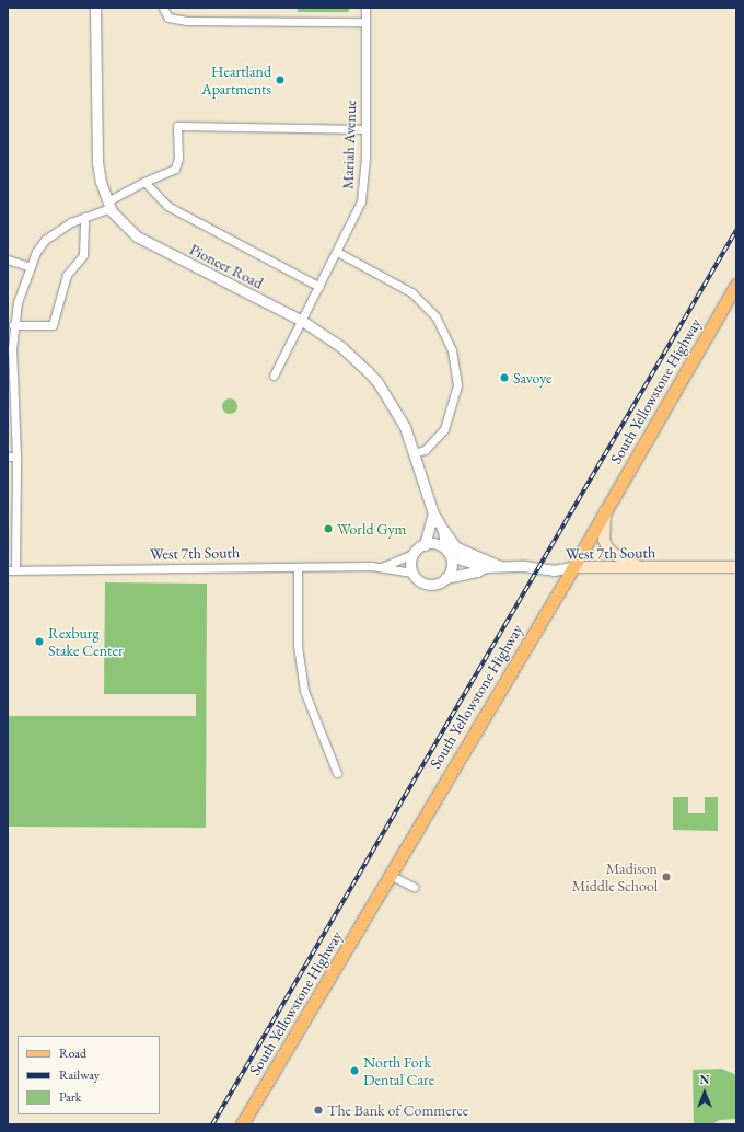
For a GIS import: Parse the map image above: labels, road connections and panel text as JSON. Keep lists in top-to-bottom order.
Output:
{
  "streets": {
    "main road": ["South Yellowstone Highway", "West 7th South"],
    "street": ["Mariah Avenue", "Pioneer Road"]
  },
  "crossings": [
    ["Mariah Avenue", "Pioneer Road"],
    ["Pioneer Road", "West 7th South"],
    ["South Yellowstone Highway", "West 7th South"]
  ],
  "places": [
    "Heartland Apartments",
    "Savoye",
    "World Gym",
    "Rexburg Stake Center",
    "Madison Middle School",
    "North Fork Dental Care",
    "The Bank of Commerce"
  ],
  "legend": ["Road", "Railway", "Park"],
  "north": "top"
}
